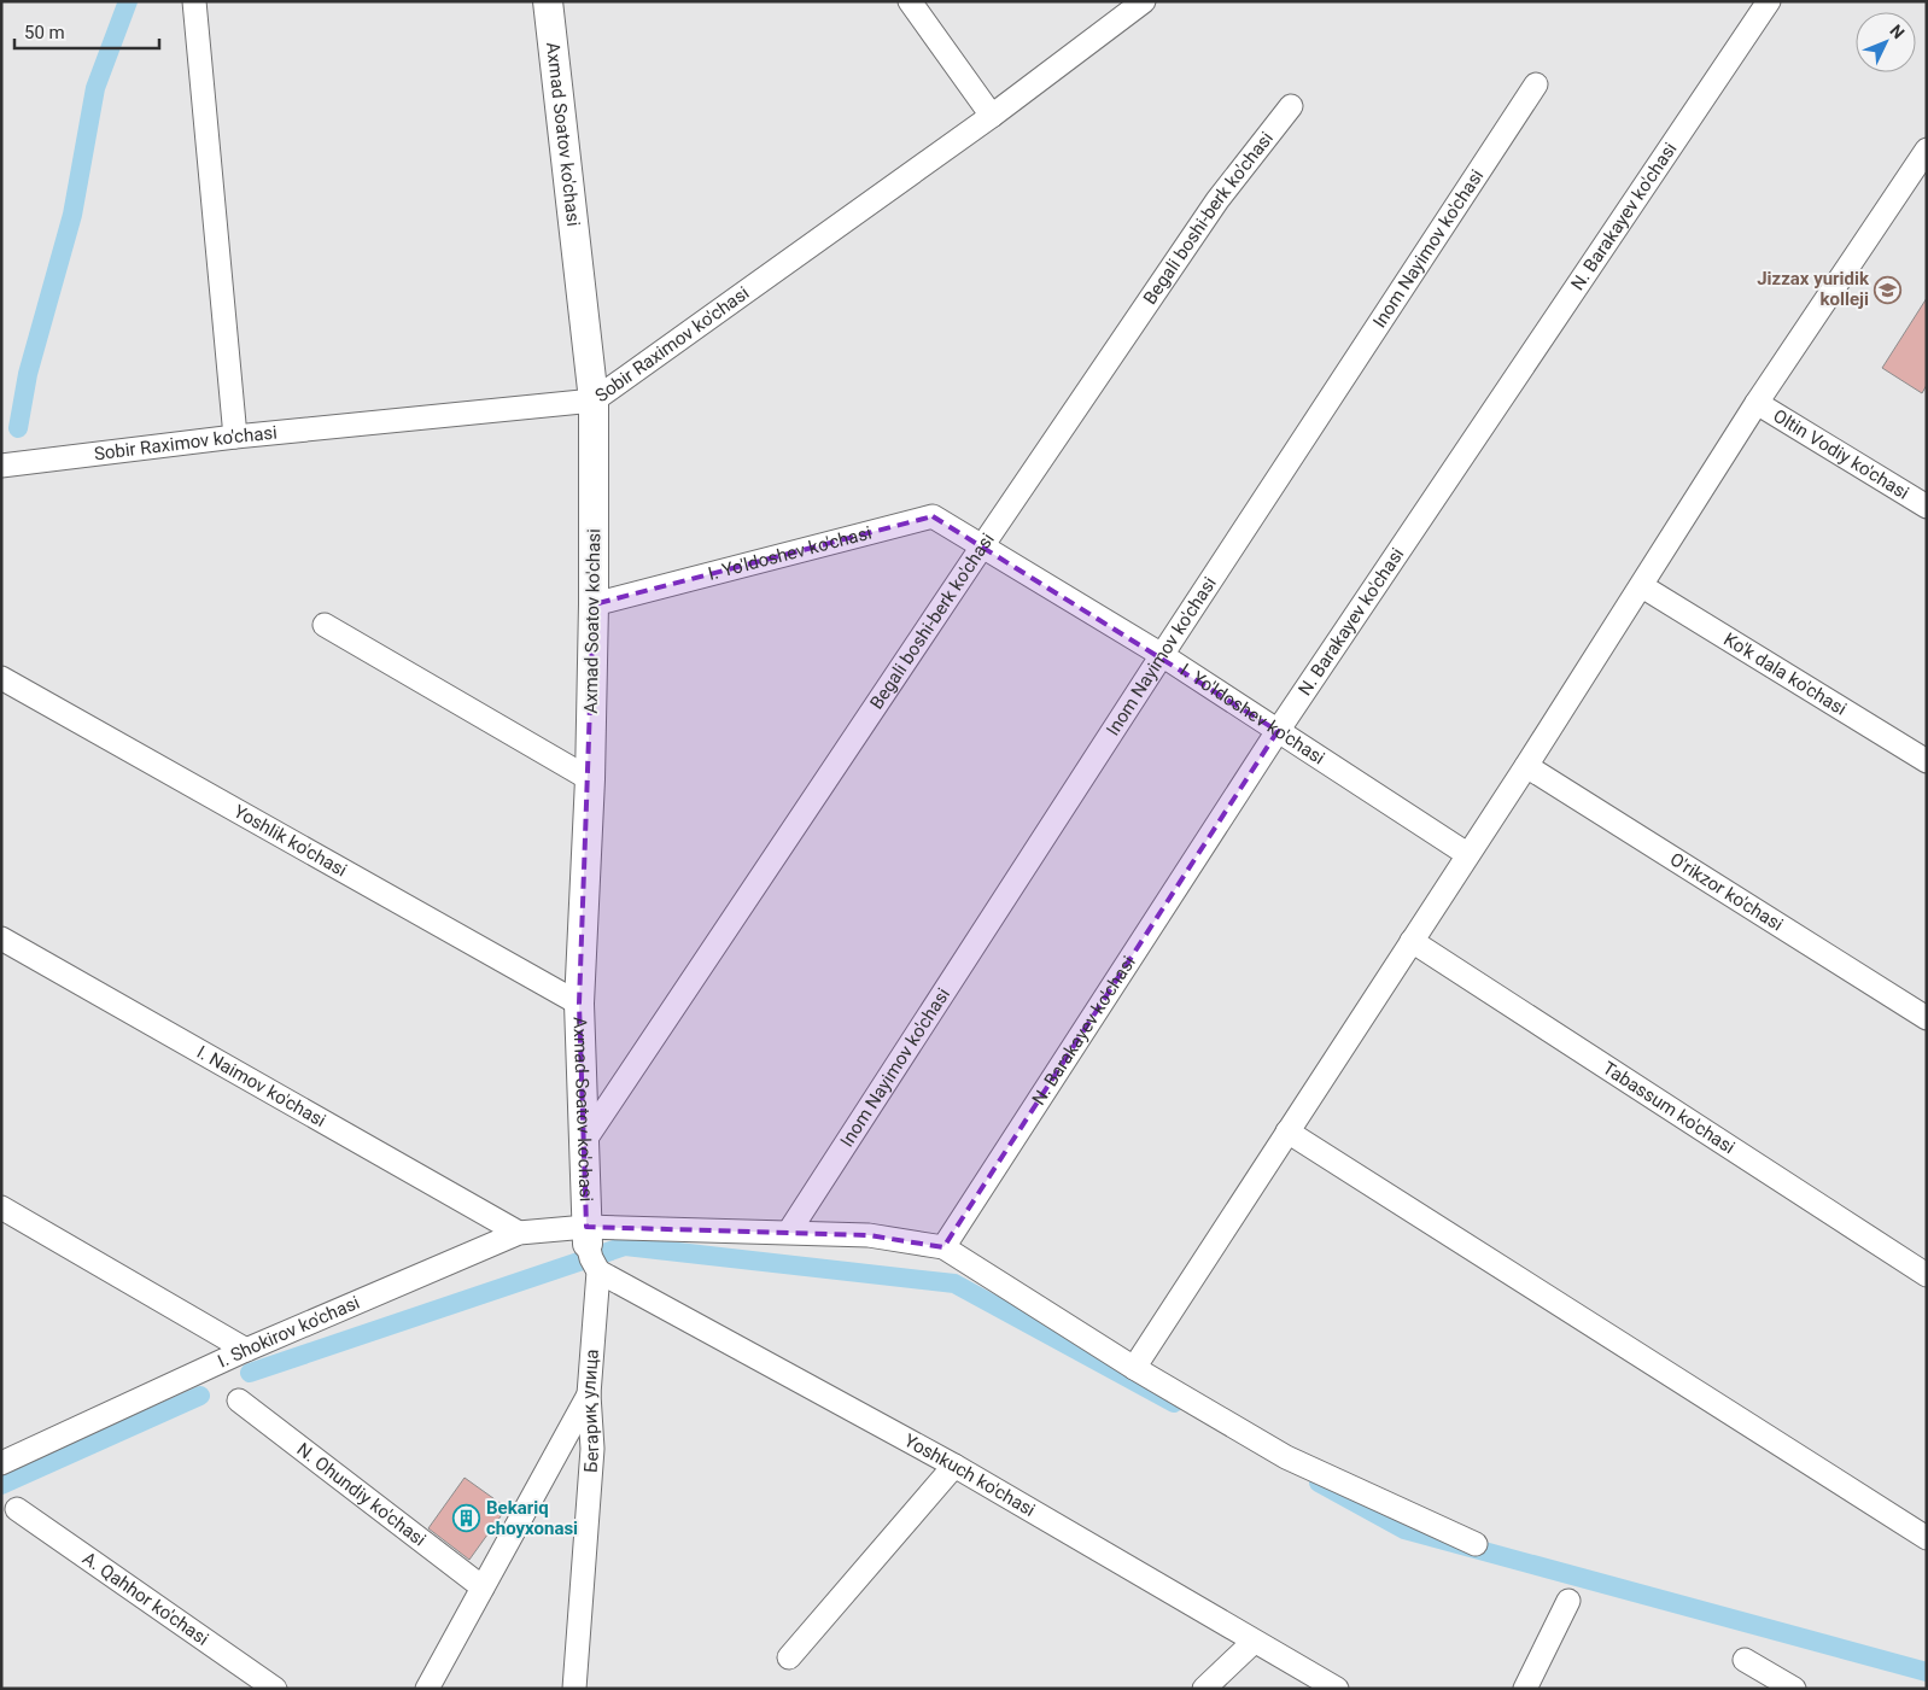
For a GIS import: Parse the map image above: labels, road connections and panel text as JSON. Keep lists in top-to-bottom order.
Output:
{
  "streets": {
    "street": [
      "Axmad Soatov ko'chasi",
      "N. Barakayev ko'chasi",
      "Begali boshi-berk ko'chasi",
      "Inom Nayimov ko'chasi",
      "Sobir Raximov ko'chasi",
      "Oltin Vodiy ko'chasi",
      "I. Yo'ldoshev ko'chasi",
      "Ko'k dala ko'chasi",
      "Yoshlik ko'chasi",
      "O'rikzor ko'chasi",
      "I. Naimov ko'chasi",
      "Tabassum ko'chasi",
      "I. Shokirov ko'chasi",
      "Бегариқ улица",
      "Yoshkuch ko'chasi",
      "N. Ohundiy ko'chasi",
      "A. Qahhor ko'chasi"
    ]
  },
  "crossings": [
    ["Axmad Soatov ko'chasi", "Begali boshi-berk ko'chasi"],
    ["Axmad Soatov ko'chasi", "Sobir Raximov ko'chasi"],
    ["Axmad Soatov ko'chasi", "I. Yo'ldoshev ko'chasi"],
    ["Axmad Soatov ko'chasi", "Yoshlik ko'chasi"],
    ["Axmad Soatov ko'chasi", "I. Shokirov ko'chasi"],
    ["Axmad Soatov ko'chasi", "Бегариқ улица"],
    ["Axmad Soatov ko'chasi", "Yoshkuch ko'chasi"],
    ["N. Barakayev ko'chasi", "I. Yo'ldoshev ko'chasi"],
    ["N. Barakayev ko'chasi", "I. Shokirov ko'chasi"],
    ["Begali boshi-berk ko'chasi", "I. Yo'ldoshev ko'chasi"],
    ["Inom Nayimov ko'chasi", "I. Yo'ldoshev ko'chasi"],
    ["Inom Nayimov ko'chasi", "I. Shokirov ko'chasi"],
    ["I. Naimov ko'chasi", "I. Shokirov ko'chasi"],
    ["I. Shokirov ko'chasi", "Бегариқ улица"],
    ["I. Shokirov ko'chasi", "Yoshkuch ko'chasi"],
    ["Бегариқ улица", "Yoshkuch ko'chasi"]
  ],
  "places": {
    "school or university": ["Jizzax yuridik kolleji"],
    "building": ["Bekariq choyxonasi"]
  },
  "scale_bar": "50 m",
  "north": "top right"
}
